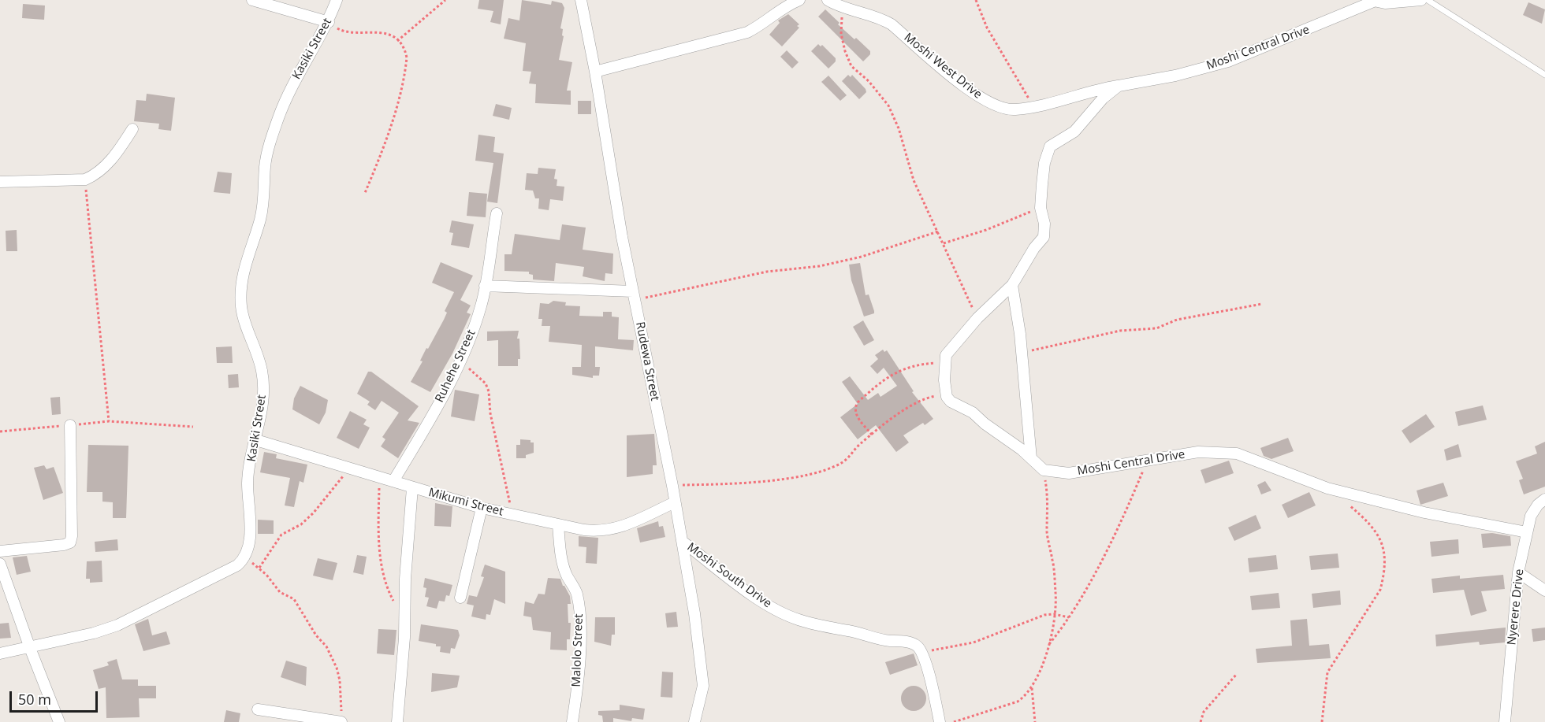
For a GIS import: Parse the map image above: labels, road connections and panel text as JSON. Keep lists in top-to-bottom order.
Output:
{
  "streets": {
    "street": [
      "Moshi Central Drive",
      "Kasiki Street",
      "Moshi West Drive",
      "Rudewa Street",
      "Ruhehe Street",
      "Mikumi Street",
      "Moshi South Drive",
      "Nyerere Drive",
      "Malolo Street"
    ]
  },
  "crossings": [
    ["Moshi Central Drive", "Moshi West Drive"],
    ["Moshi Central Drive", "Nyerere Drive"],
    ["Kasiki Street", "Mikumi Street"],
    ["Rudewa Street", "Mikumi Street"],
    ["Rudewa Street", "Moshi South Drive"],
    ["Ruhehe Street", "Mikumi Street"],
    ["Mikumi Street", "Malolo Street"]
  ],
  "scale_bar": "50 m"
}
